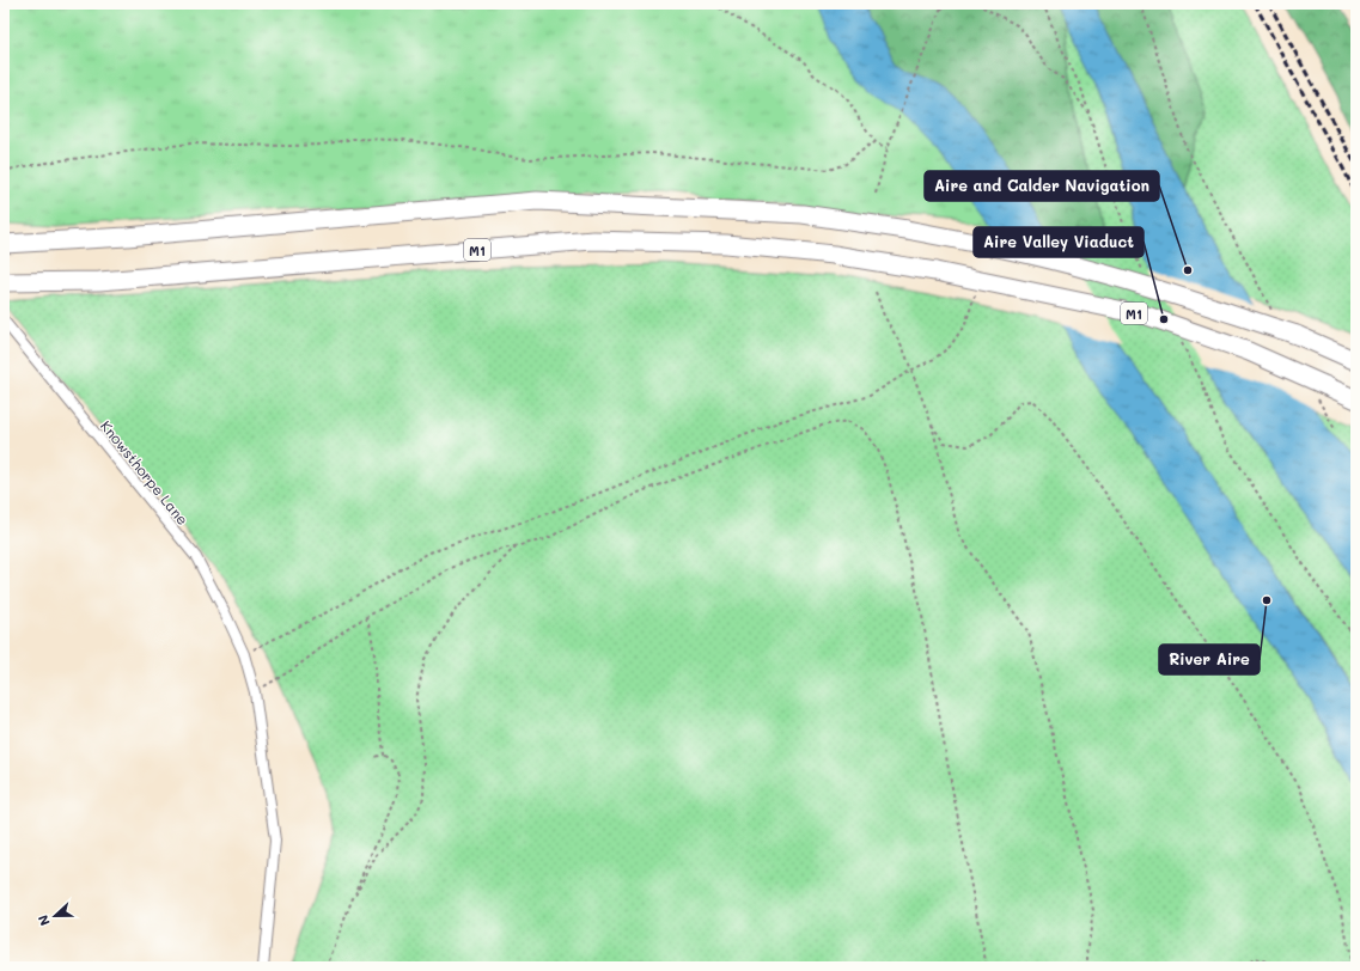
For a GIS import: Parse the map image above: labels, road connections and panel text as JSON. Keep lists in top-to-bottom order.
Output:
{
  "streets": {
    "highway": ["M1"],
    "street": ["Knowsthorpe Lane"]
  },
  "places": ["Aire and Calder Navigation", "Aire Valley Viaduct", "River Aire"],
  "north": "left"
}
